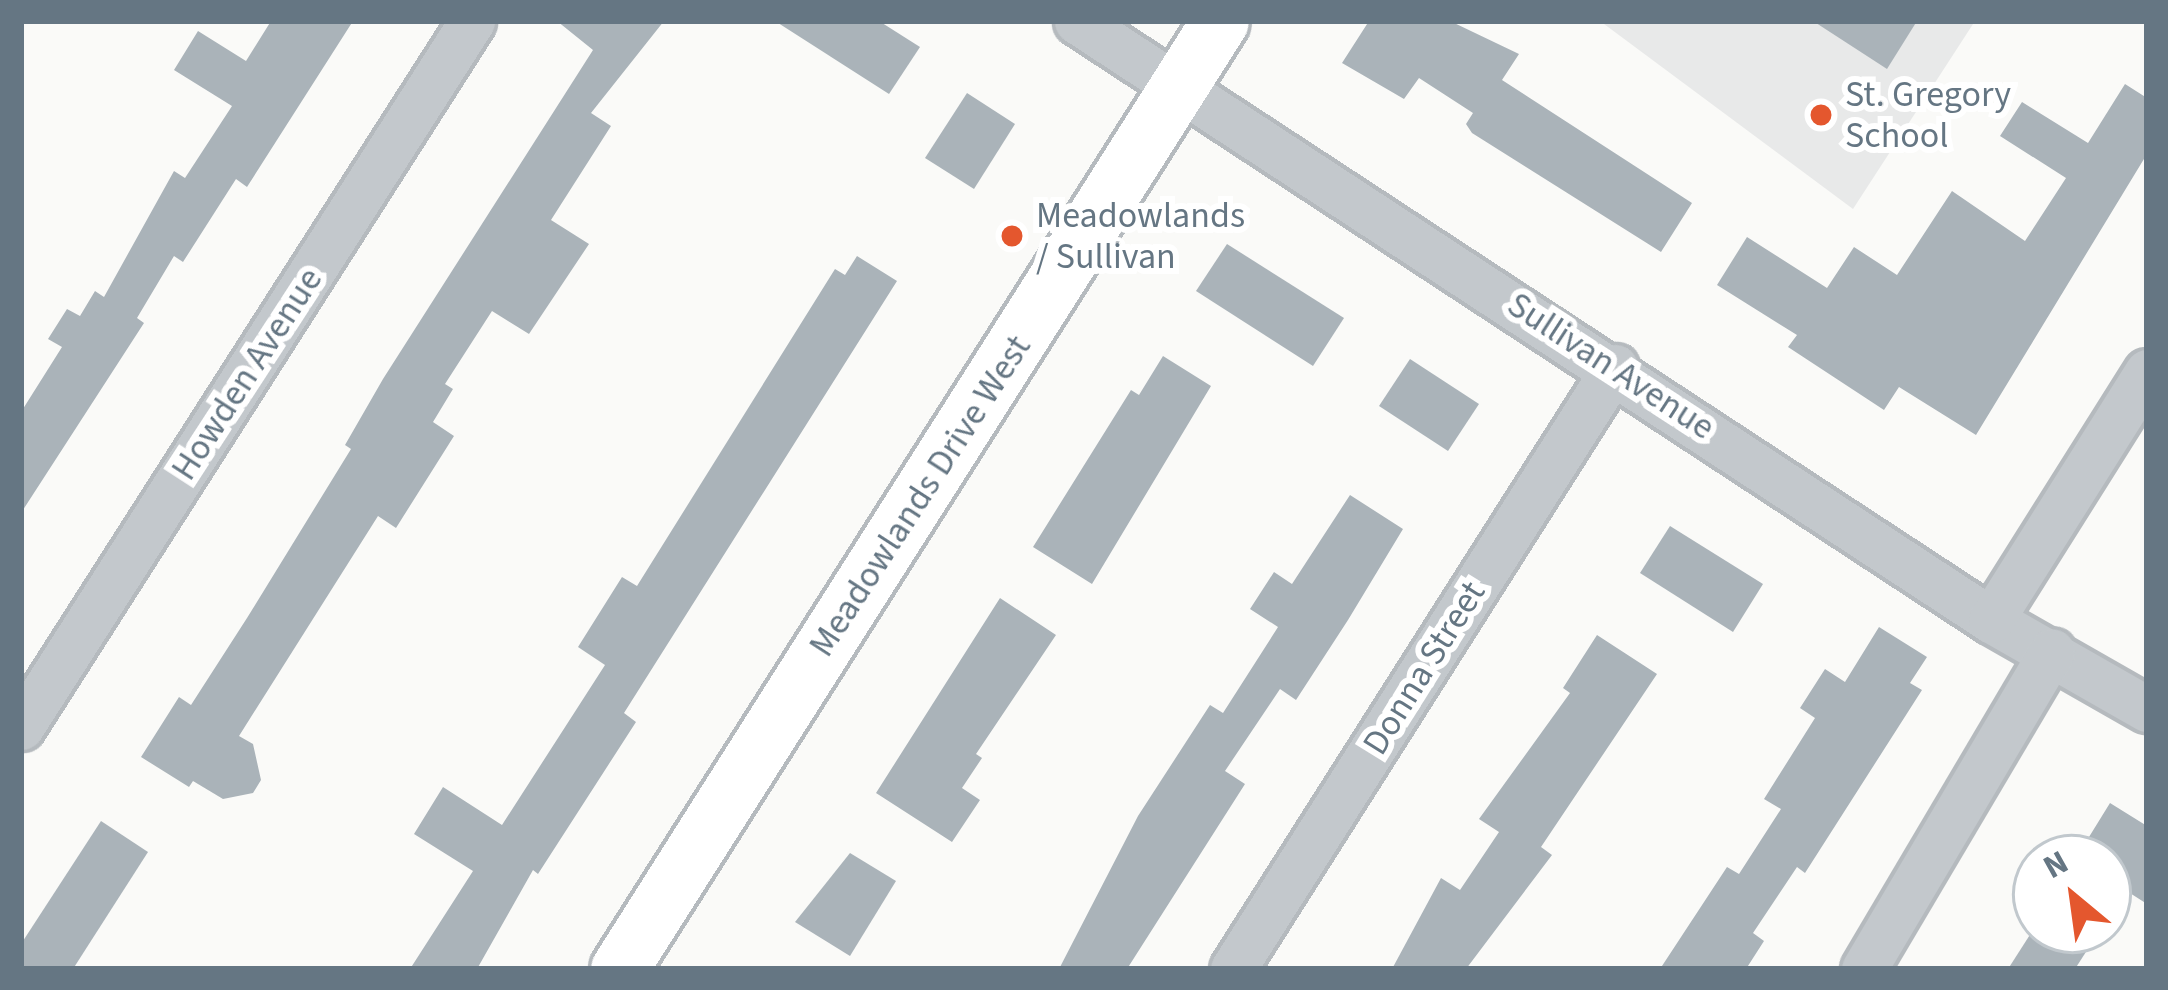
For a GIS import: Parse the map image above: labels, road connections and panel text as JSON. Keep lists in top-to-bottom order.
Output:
{
  "streets": {
    "main road": ["Meadowlands Drive West"],
    "street": ["Sullivan Avenue", "Howden Avenue", "Donna Street"]
  },
  "crossings": [
    ["Sullivan Avenue", "Meadowlands Drive West"],
    ["Sullivan Avenue", "Donna Street"]
  ],
  "places": ["St. Gregory School", "Meadowlands / Sullivan"],
  "north": "top left"
}
